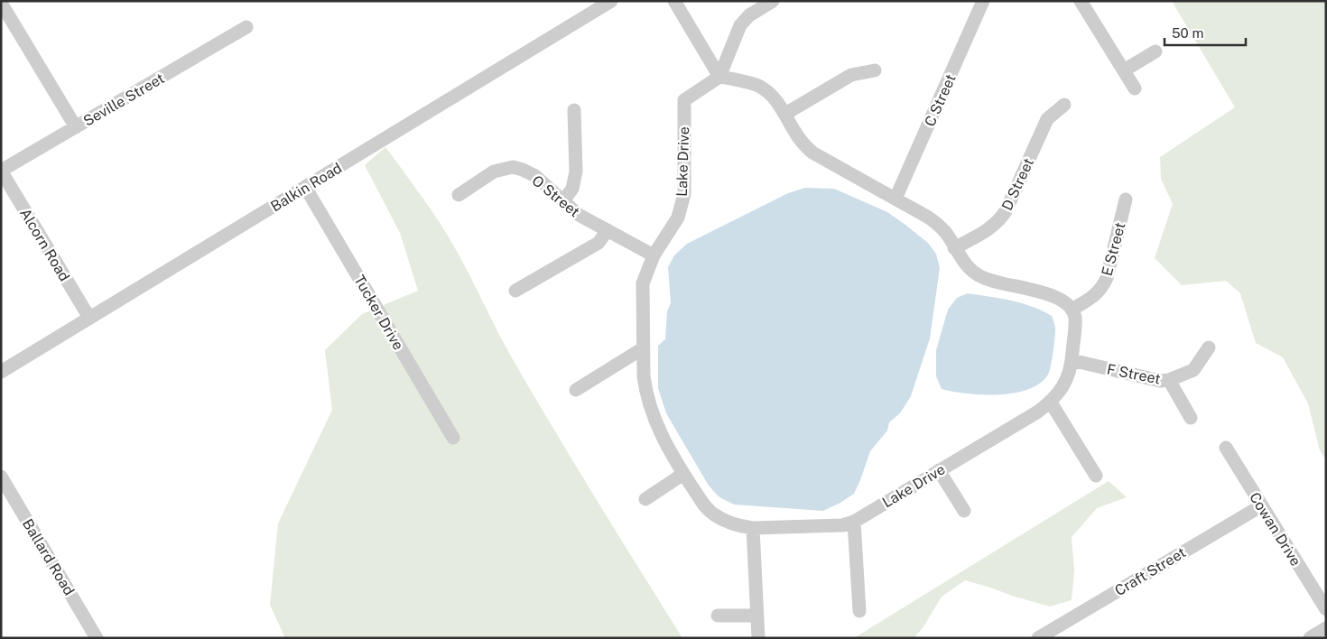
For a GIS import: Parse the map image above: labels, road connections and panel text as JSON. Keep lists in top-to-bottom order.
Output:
{
  "streets": {
    "street": [
      "Seville Street",
      "C Street",
      "Lake Drive",
      "D Street",
      "Balkin Road",
      "O Street",
      "Alcorn Road",
      "E Street",
      "Tucker Drive",
      "F Street",
      "Cowan Drive",
      "Ballard Road",
      "Craft Street"
    ]
  },
  "crossings": [
    ["Seville Street", "Alcorn Road"],
    ["Lake Drive", "O Street"],
    ["Lake Drive", "E Street"],
    ["Lake Drive", "F Street"],
    ["Balkin Road", "Alcorn Road"],
    ["Balkin Road", "Tucker Drive"],
    ["Cowan Drive", "Craft Street"]
  ],
  "scale_bar": "50 m"
}
